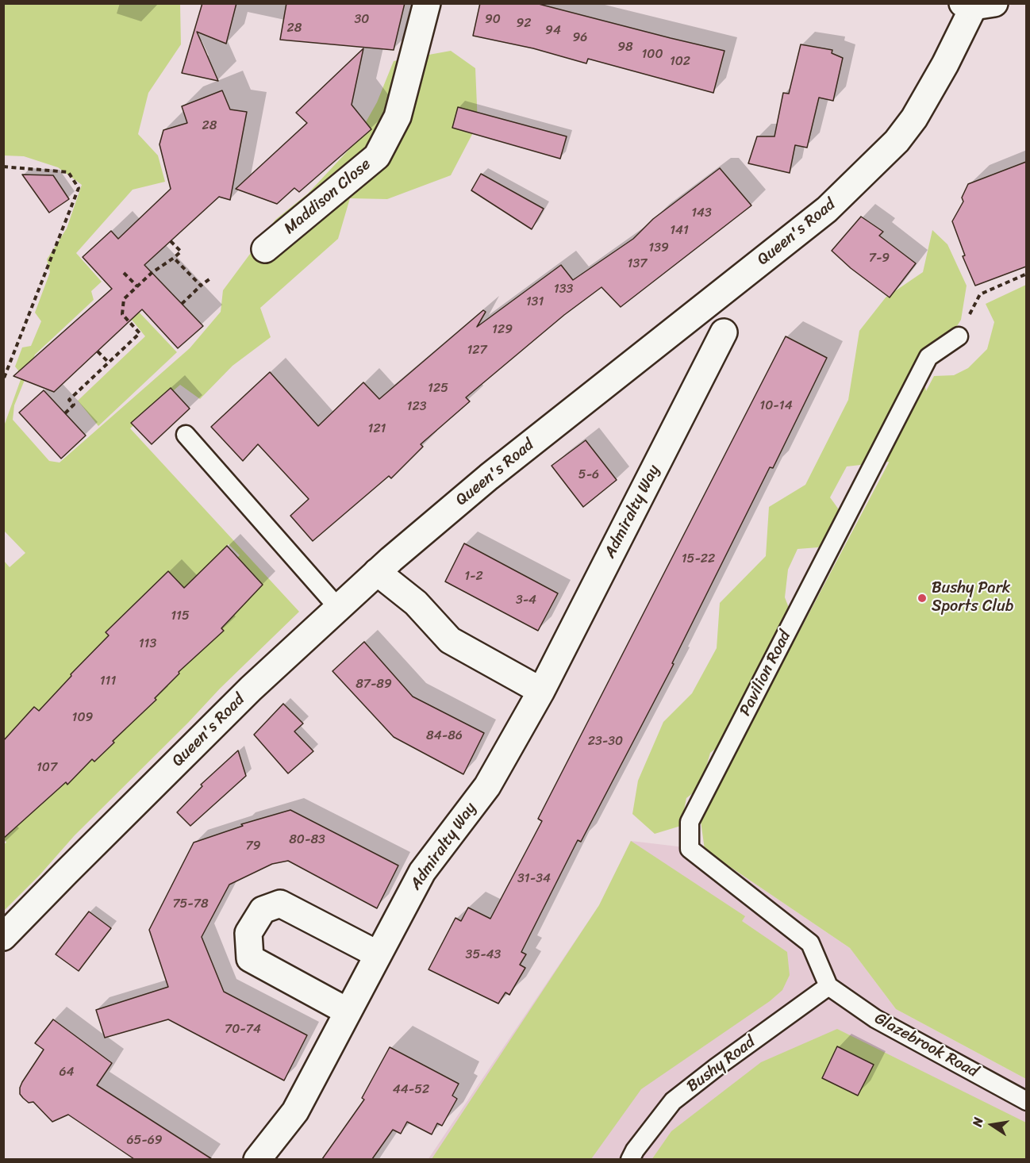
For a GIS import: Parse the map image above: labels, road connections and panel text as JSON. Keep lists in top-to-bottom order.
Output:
{
  "streets": {
    "street": ["Maddison Close", "Queen's Road", "Admiralty Way"],
    "lane": ["Pavilion Road", "Glazebrook Road", "Bushy Road"]
  },
  "crossings": [
    ["Pavilion Road", "Glazebrook Road"],
    ["Pavilion Road", "Bushy Road"],
    ["Glazebrook Road", "Bushy Road"]
  ],
  "places": ["Bushy Park Sports Club"],
  "house_numbers": [
    "30",
    "90",
    "92",
    "28",
    "94",
    "96",
    "98",
    "100",
    "102",
    "28",
    "143",
    "141",
    "139",
    "7-9",
    "137",
    "133",
    "131",
    "129",
    "127",
    "125",
    "10-14",
    "123",
    "121",
    "5-6",
    "15-22",
    "1-2",
    "3-4",
    "115",
    "113",
    "111",
    "87-89",
    "109",
    "84-86",
    "23-30",
    "107",
    "80-83",
    "79",
    "31-34",
    "75-78",
    "35-43",
    "70-74",
    "64",
    "44-52",
    "65-69"
  ],
  "north": "left"
}
